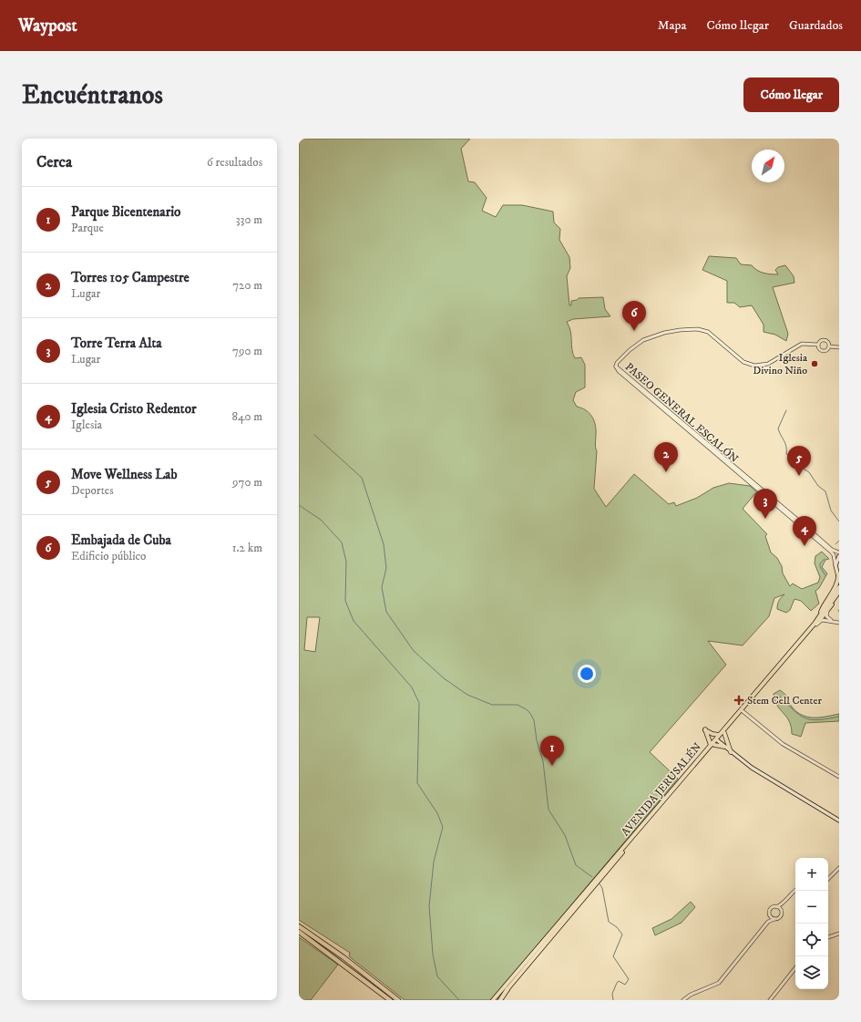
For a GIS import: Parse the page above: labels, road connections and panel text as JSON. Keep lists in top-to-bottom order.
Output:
{
  "streets": {
    "main road": ["AVENIDA JERUSALÉN"],
    "street": ["PASEO GENERAL ESCALÓN"]
  },
  "places": {
    "other": ["Iglesia Divino Niño"],
    "health": ["Stem Cell Center"]
  },
  "north": "top right",
  "page": {
    "header": "Waypost",
    "nav": ["Mapa", "Cómo llegar", "Guardados"],
    "buttons": "Cómo llegar",
    "title": "Encuéntranos",
    "heading": ["Cerca", "6 resultados"],
    "list": [
      {
        "mark": "1",
        "name": "Parque Bicentenario",
        "note": "Parque",
        "value": "330 m"
      },
      {
        "mark": "2",
        "name": "Torres 105 Campestre",
        "note": "Lugar",
        "value": "720 m"
      },
      {
        "mark": "3",
        "name": "Torre Terra Alta",
        "note": "Lugar",
        "value": "790 m"
      },
      {
        "mark": "4",
        "name": "Iglesia Cristo Redentor",
        "note": "Iglesia",
        "value": "840 m"
      },
      {
        "mark": "5",
        "name": "Move Wellness Lab",
        "note": "Deportes",
        "value": "970 m"
      },
      {
        "mark": "6",
        "name": "Embajada de Cuba",
        "note": "Edificio público",
        "value": "1.2 km"
      }
    ],
    "pins": [
      "6",
      "2",
      "5",
      "3",
      "4",
      "1"
    ],
    "map_buttons": ["+", "−"]
  }
}
